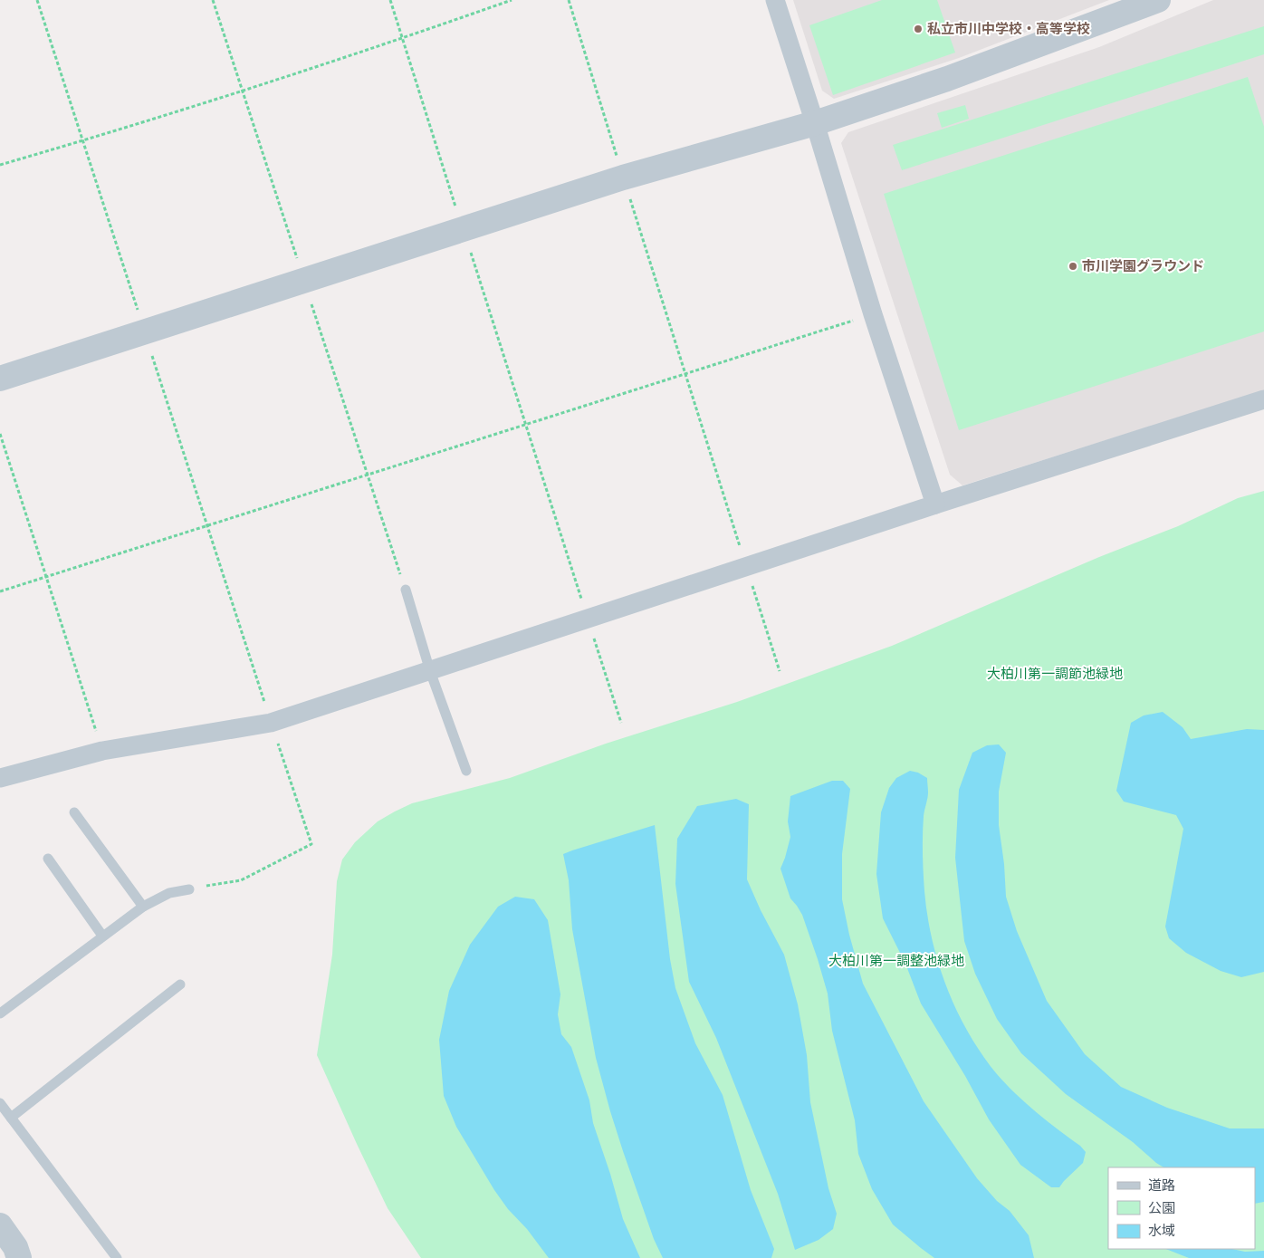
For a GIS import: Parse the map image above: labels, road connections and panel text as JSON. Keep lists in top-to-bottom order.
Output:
{
  "parks": ["大柏川第一調節池緑地", "大柏川第一調整池緑地"],
  "places": ["私立市川中学校・高等学校", "市川学園グラウンド"],
  "legend": ["道路", "公園", "水域"]
}
